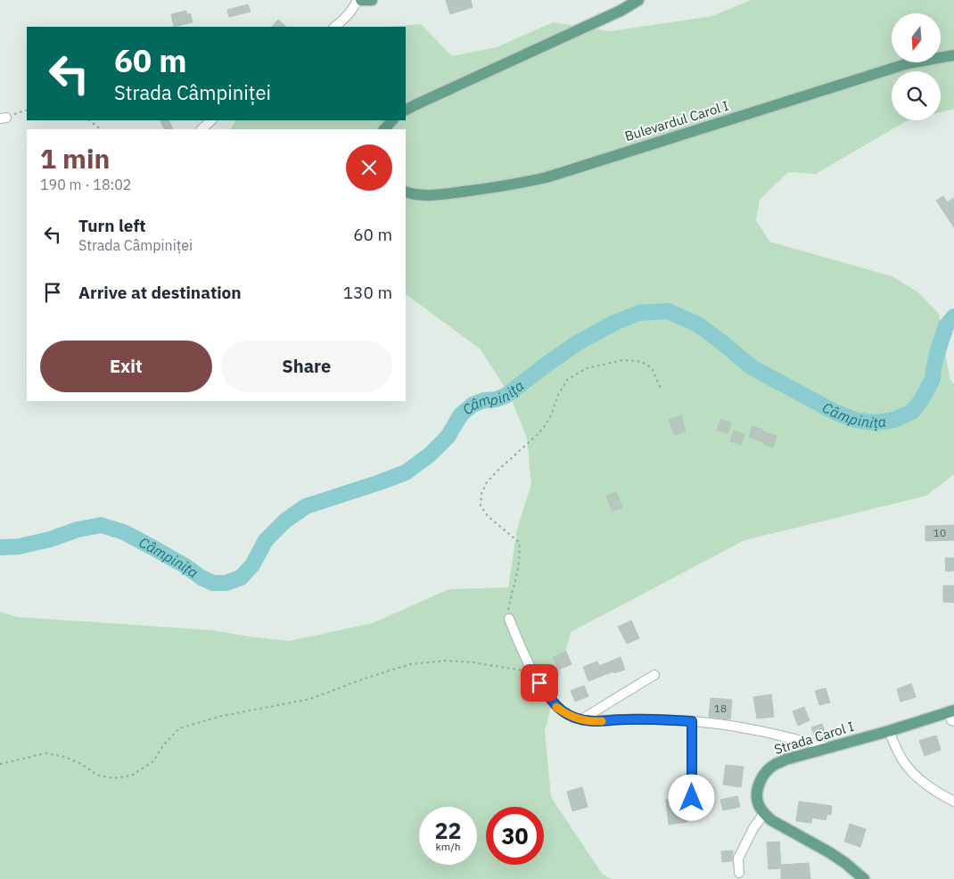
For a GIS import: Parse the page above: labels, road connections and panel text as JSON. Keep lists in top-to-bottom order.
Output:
{
  "streets": {
    "main road": ["Bulevardul Carol I", "Strada Carol I"]
  },
  "water": ["Câmpinița"],
  "house_numbers": ["10", "18"],
  "north": "bottom",
  "page": {
    "turn": ["60 m", "Strada Câmpiniței"],
    "heading": ["1 min", "190 m · 18:02"],
    "list": [
      {
        "name": "Turn left",
        "note": "Strada Câmpiniței",
        "value": "60 m"
      },
      {
        "name": "Arrive at destination",
        "value": "130 m"
      }
    ],
    "buttons": ["Exit", "Share"],
    "speed": "22 km/h",
    "limit": "30"
  }
}
